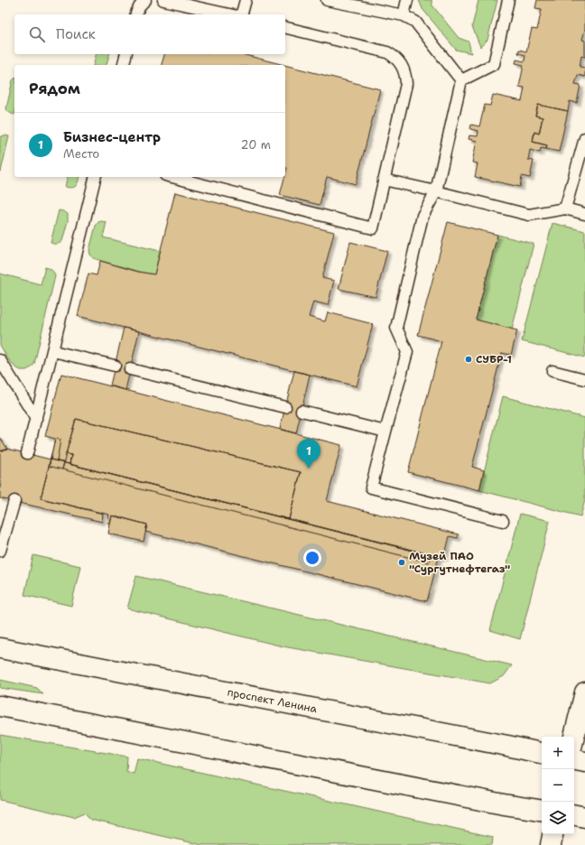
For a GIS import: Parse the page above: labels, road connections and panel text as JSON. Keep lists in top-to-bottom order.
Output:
{
  "streets": {
    "main road": ["проспект Ленина"]
  },
  "places": ["СУБР-1", "Музей ПАО \"Сургутнефтегаз\""],
  "page": {
    "search": "Поиск",
    "heading": "Рядом",
    "list": [
      {
        "mark": "1",
        "name": "Бизнес-центр",
        "note": "Место",
        "value": "20 m"
      }
    ],
    "pins": "1",
    "map_buttons": ["+", "−"]
  }
}
